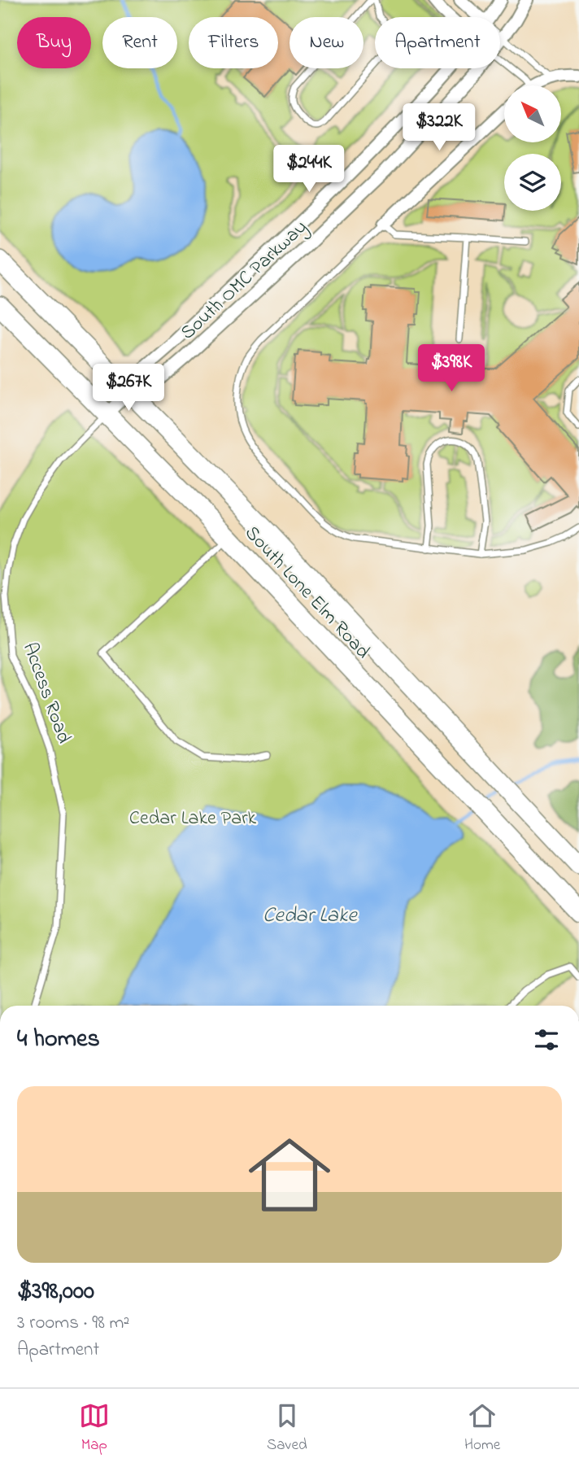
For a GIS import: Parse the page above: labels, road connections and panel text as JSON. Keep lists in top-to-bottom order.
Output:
{
  "streets": {
    "main road": ["South Lone Elm Road"],
    "street": ["South OMC Parkway"],
    "lane": ["Access Road"]
  },
  "crossings": [
    ["South OMC Parkway", "South Lone Elm Road"],
    ["South OMC Parkway", "Access Road"],
    ["South Lone Elm Road", "Access Road"]
  ],
  "water": ["Cedar Lake"],
  "parks": ["Cedar Lake Park"],
  "north": "top left",
  "page": {
    "chip": [
      "Buy",
      "Rent",
      "Filters",
      "New",
      "Apartment"
    ],
    "price": [
      "$322K",
      "$244K",
      "$398K",
      "$267K"
    ],
    "heading": "4 homes",
    "list": [
      {
        "name": "$398,000",
        "note": "3 rooms · 98 m² · Apartment"
      }
    ],
    "tabs": ["Map", "Saved", "Home"]
  }
}
